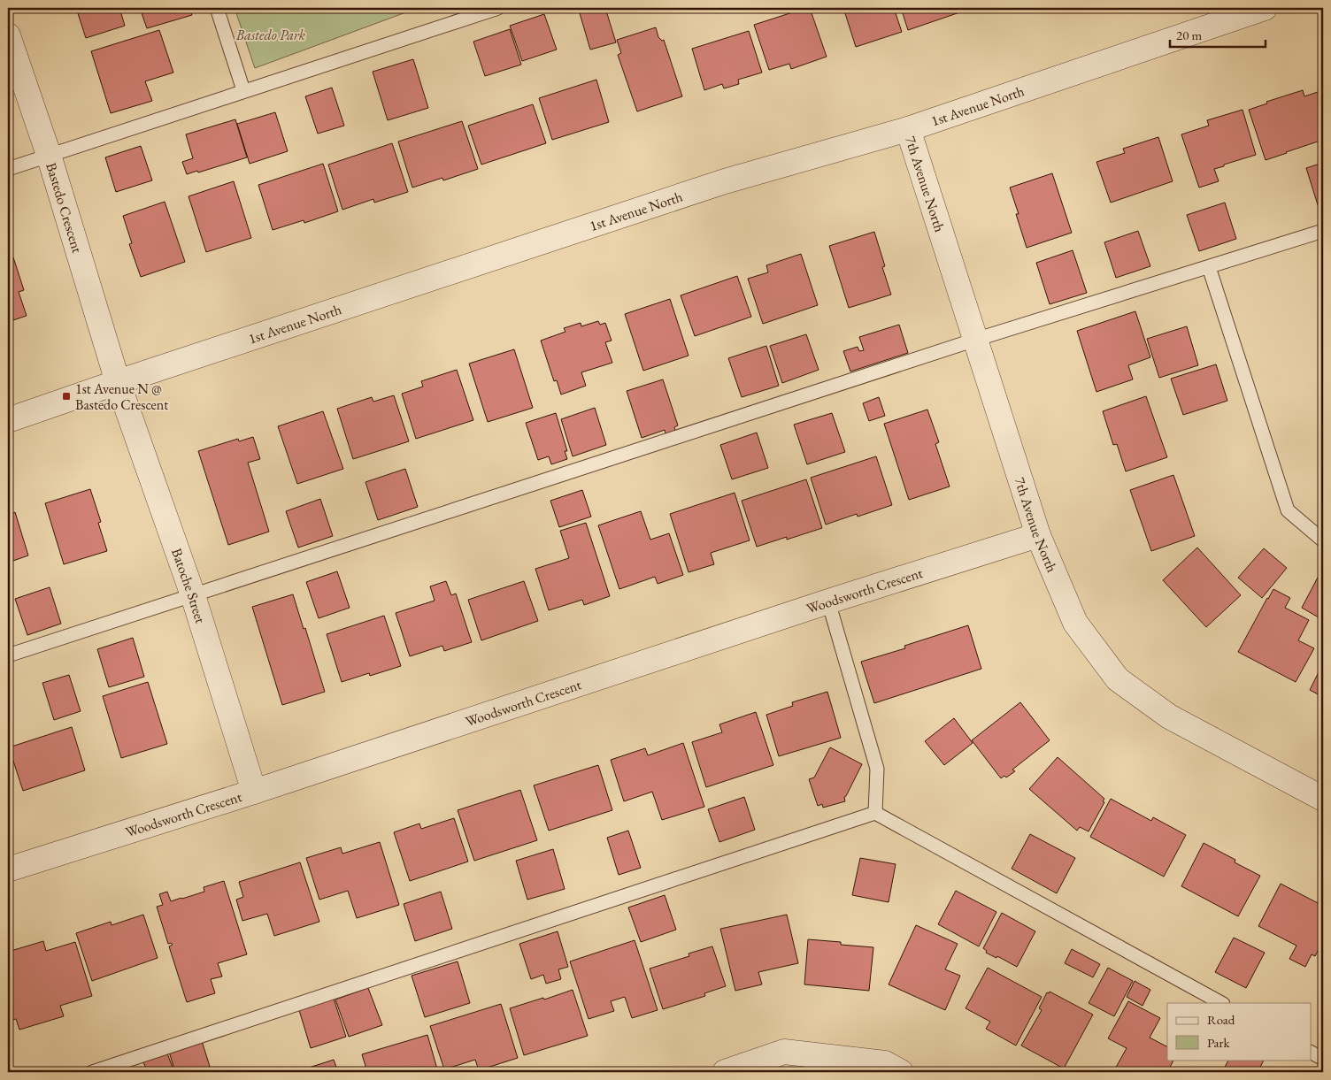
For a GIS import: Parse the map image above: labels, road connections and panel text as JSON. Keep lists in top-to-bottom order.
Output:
{
  "streets": {
    "street": [
      "1st Avenue North",
      "7th Avenue North",
      "Bastedo Crescent",
      "Batoche Street",
      "Woodsworth Crescent"
    ]
  },
  "crossings": [
    ["1st Avenue North", "7th Avenue North"],
    ["1st Avenue North", "Bastedo Crescent"],
    ["1st Avenue North", "Batoche Street"],
    ["7th Avenue North", "Woodsworth Crescent"],
    ["Bastedo Crescent", "Batoche Street"],
    ["Batoche Street", "Woodsworth Crescent"]
  ],
  "parks": ["Bastedo Park"],
  "places": {
    "transit": ["1st Avenue N @ Bastedo Crescent"]
  },
  "legend": ["Road", "Park"],
  "scale_bar": "20 m"
}
